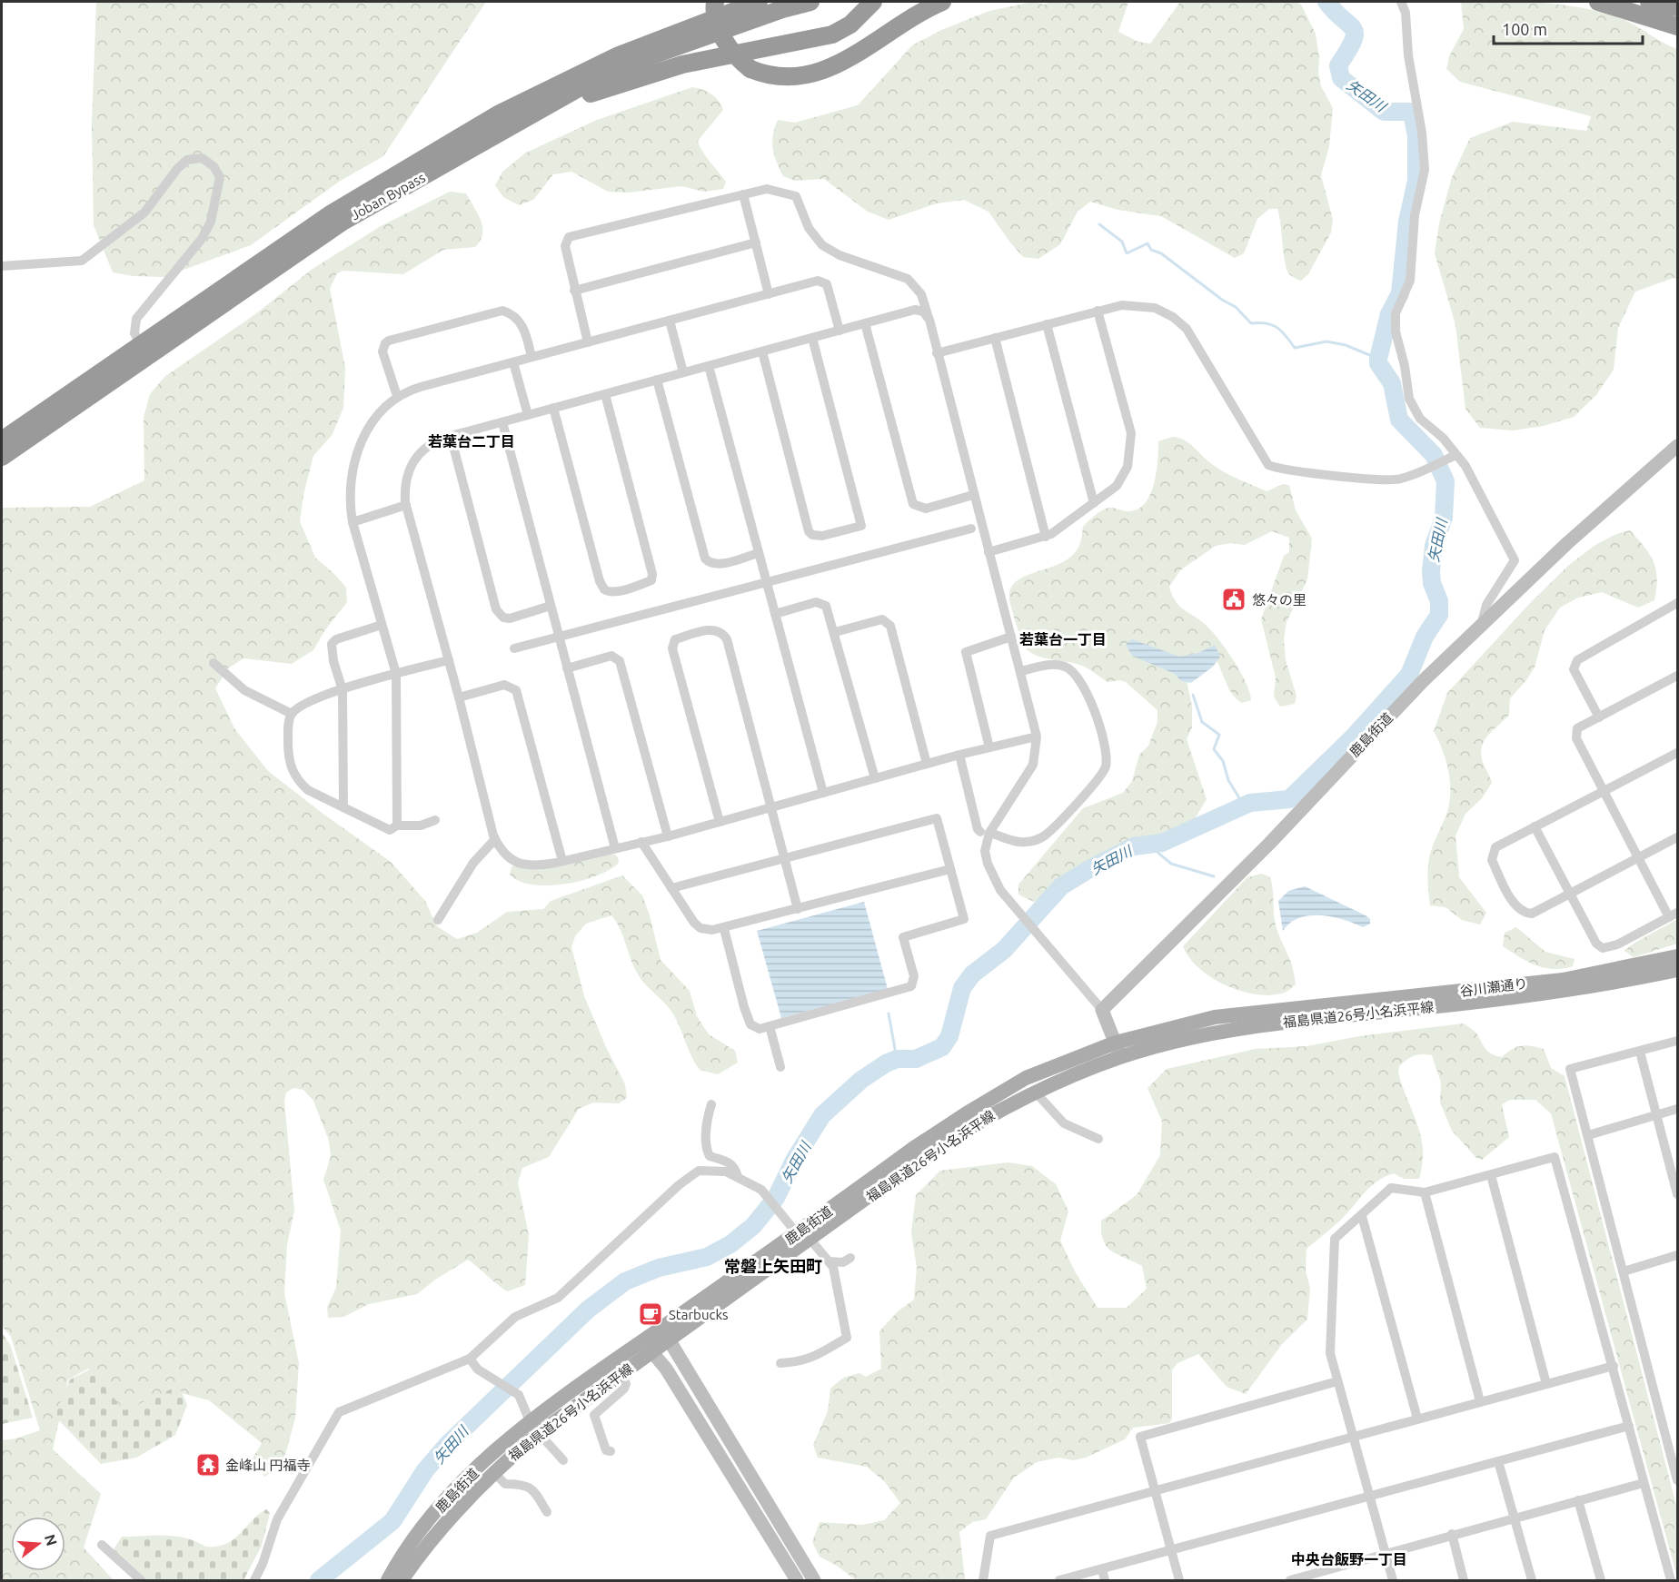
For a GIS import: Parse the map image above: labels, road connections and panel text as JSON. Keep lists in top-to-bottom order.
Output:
{
  "streets": {
    "highway": ["Joban Bypass"],
    "main road": ["鹿島街道", "谷川瀬通り", "福島県道26号小名浜平線"]
  },
  "crossings": [
    ["鹿島街道", "谷川瀬通り"],
    ["鹿島街道", "福島県道26号小名浜平線"],
    ["谷川瀬通り", "福島県道26号小名浜平線"]
  ],
  "districts": [
    "若葉台二丁目",
    "若葉台一丁目",
    "常磐上矢田町",
    "中央台飯野一丁目"
  ],
  "water": ["矢田川"],
  "places": {
    "public building": ["悠々の里"],
    "cafe": ["Starbucks"],
    "temple": ["金峰山 円福寺"]
  },
  "scale_bar": "100 m",
  "north": "right"
}
